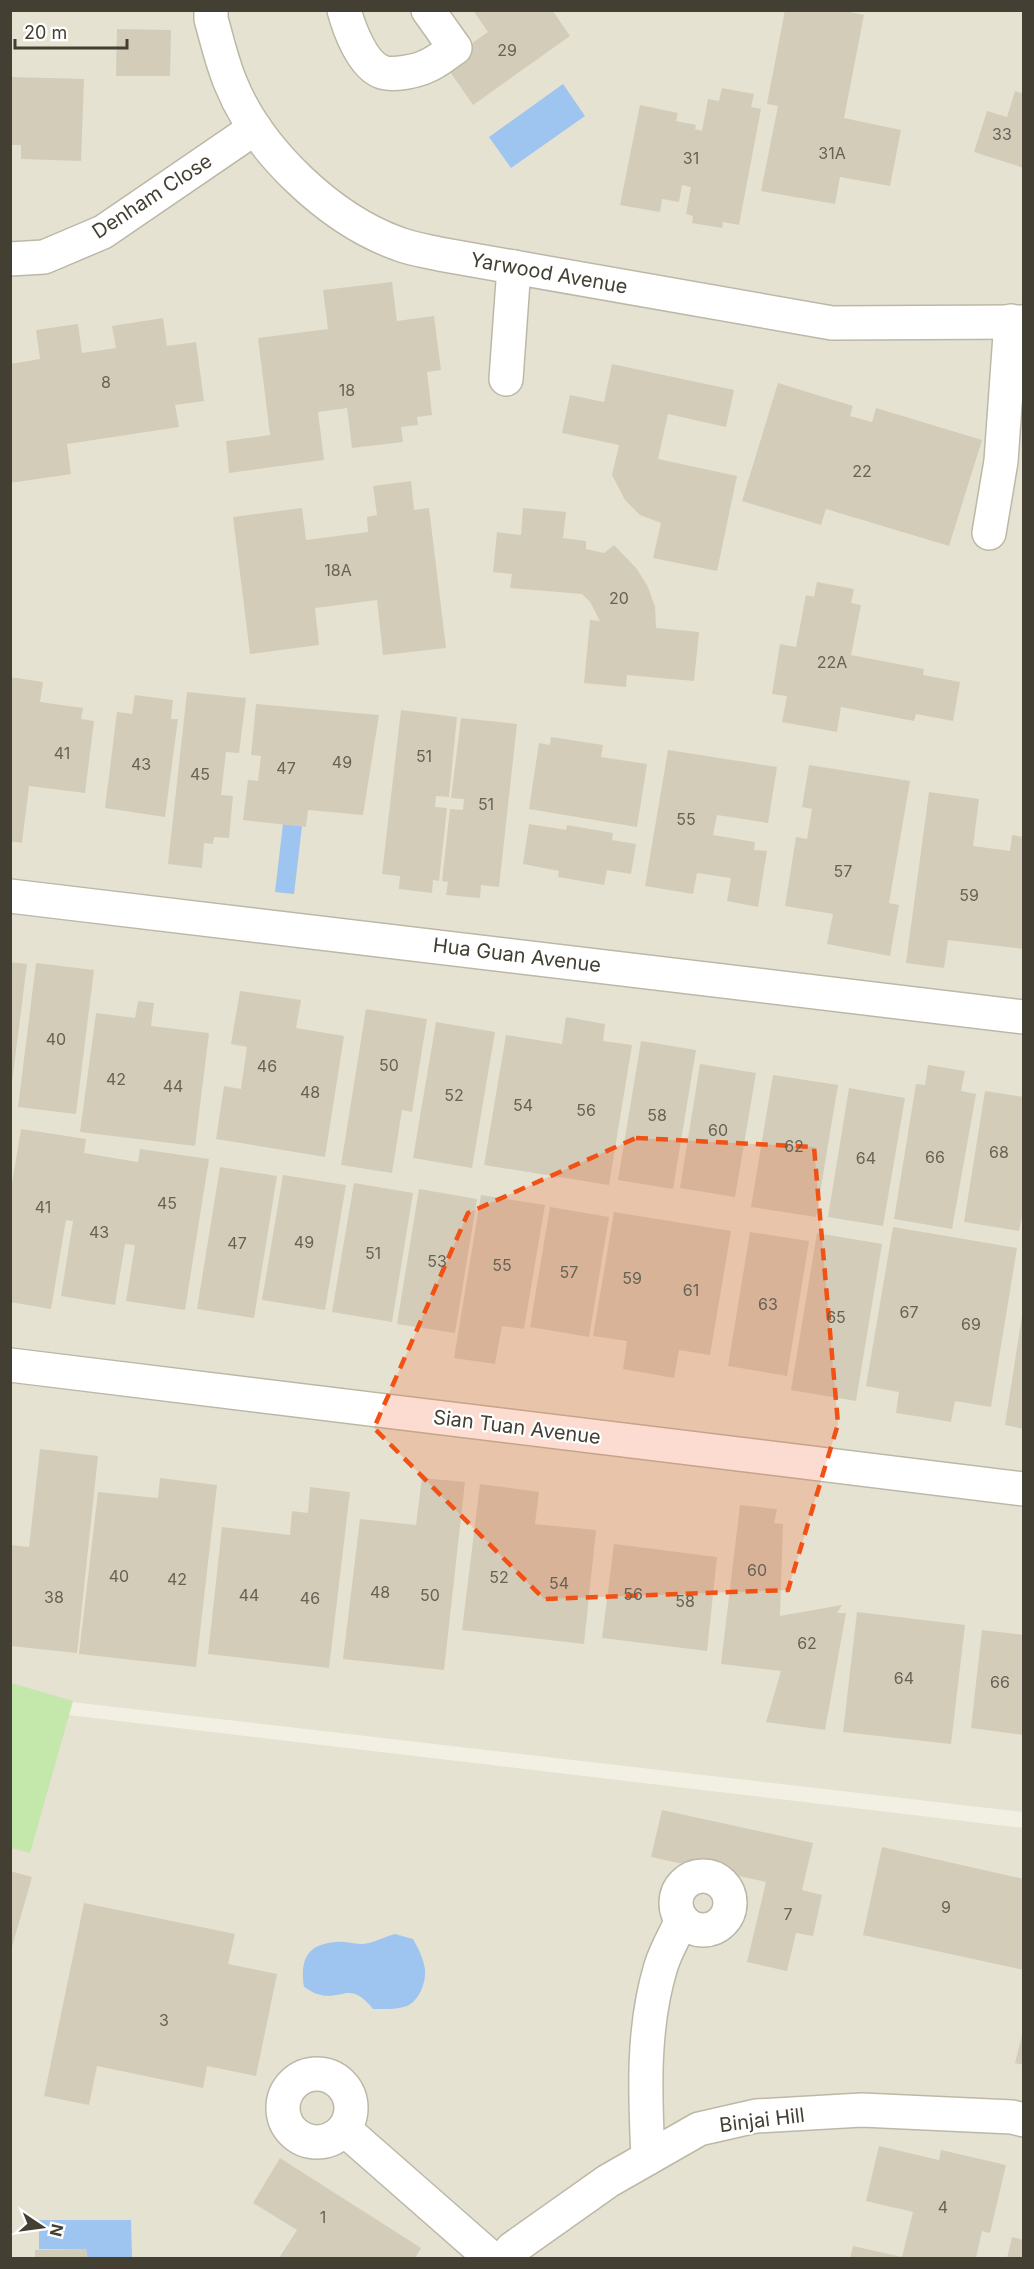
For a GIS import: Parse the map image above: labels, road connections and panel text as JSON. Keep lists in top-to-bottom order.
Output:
{
  "streets": {
    "street": [
      "Denham Close",
      "Yarwood Avenue",
      "Hua Guan Avenue",
      "Sian Tuan Avenue",
      "Binjai Hill"
    ]
  },
  "crossings": [
    ["Denham Close", "Yarwood Avenue"]
  ],
  "house_numbers": [
    "29",
    "33",
    "31A",
    "31",
    "8",
    "18",
    "22",
    "18A",
    "20",
    "22A",
    "41",
    "51",
    "49",
    "43",
    "47",
    "45",
    "51",
    "55",
    "57",
    "59",
    "40",
    "50",
    "46",
    "42",
    "44",
    "48",
    "52",
    "54",
    "56",
    "58",
    "60",
    "62",
    "68",
    "66",
    "64",
    "45",
    "41",
    "43",
    "49",
    "47",
    "51",
    "53",
    "55",
    "57",
    "59",
    "61",
    "63",
    "67",
    "65",
    "69",
    "60",
    "40",
    "52",
    "42",
    "54",
    "48",
    "56",
    "44",
    "50",
    "38",
    "46",
    "58",
    "62",
    "64",
    "66",
    "9",
    "7",
    "3",
    "4",
    "1"
  ],
  "scale_bar": "20 m",
  "north": "right"
}
